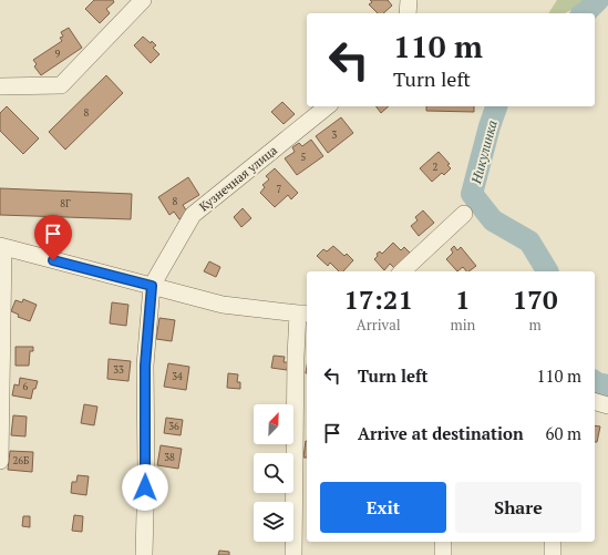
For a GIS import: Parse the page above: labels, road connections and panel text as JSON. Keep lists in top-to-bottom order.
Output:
{
  "streets": {
    "street": ["Кузнечная улица"]
  },
  "water": ["Никулинка"],
  "house_numbers": [
    "9",
    "8",
    "3",
    "5",
    "2",
    "7",
    "8",
    "8Г",
    "33",
    "34",
    "6",
    "36",
    "38",
    "26Б"
  ],
  "north": "top right",
  "page": {
    "turn": ["110 m", "Turn left"],
    "eta": [
      "17:21",
      "Arrival",
      "1",
      "min",
      "170",
      "m"
    ],
    "list": [
      {
        "name": "Turn left",
        "value": "110 m"
      },
      {
        "name": "Arrive at destination",
        "value": "60 m"
      }
    ],
    "buttons": ["Exit", "Share"]
  }
}
